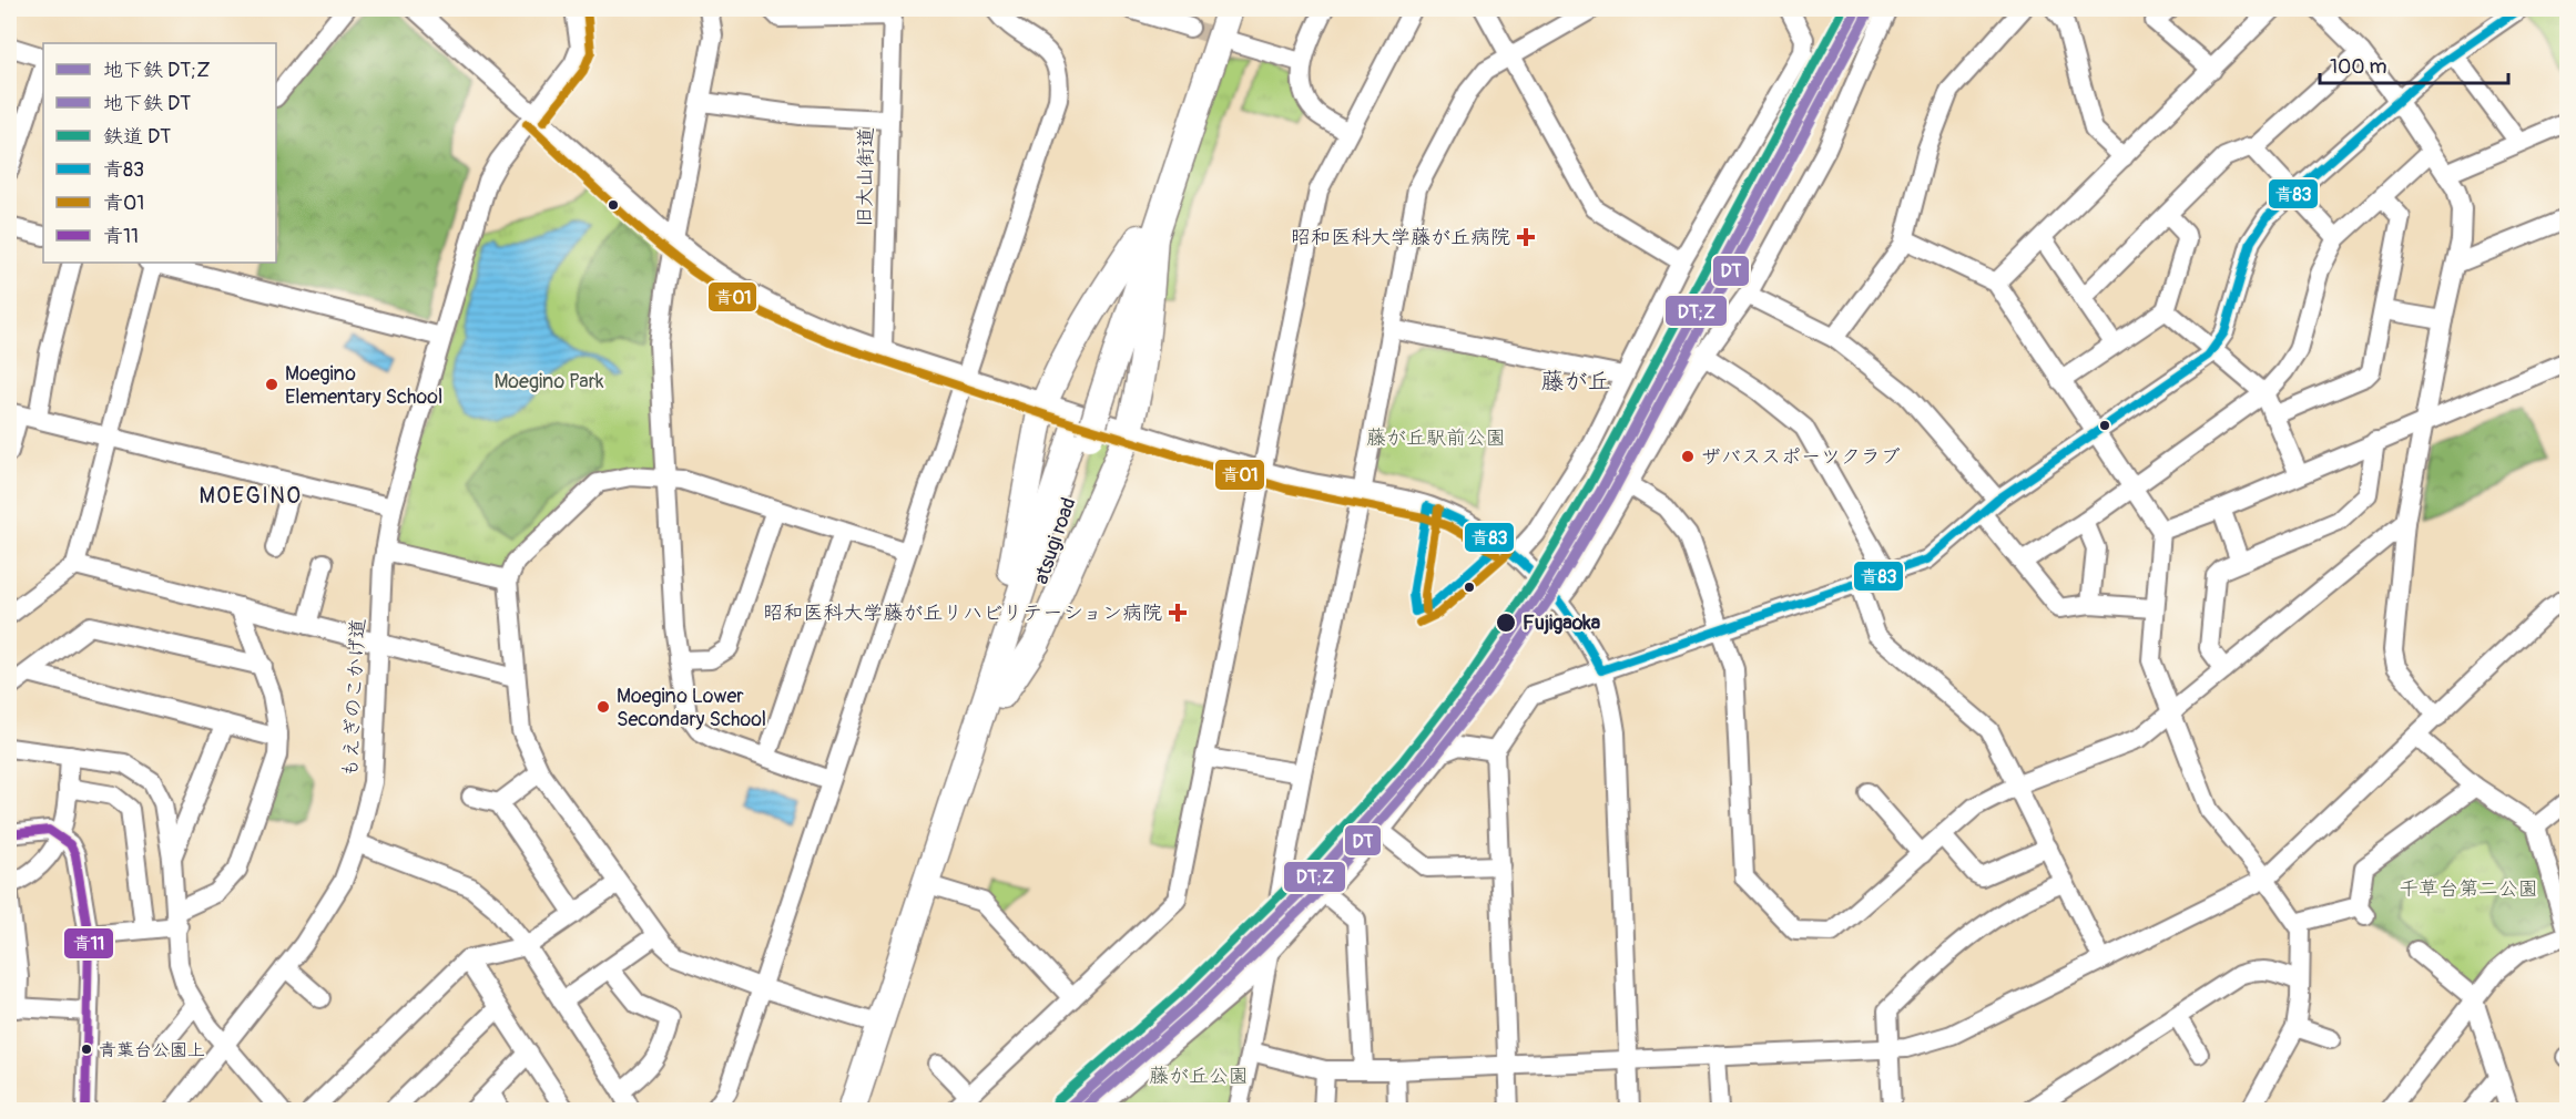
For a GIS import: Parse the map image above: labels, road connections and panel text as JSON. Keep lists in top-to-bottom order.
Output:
{
  "streets": {
    "highway": ["atsugi road"],
    "street": ["旧大山街道", "もえぎのこかげ道"]
  },
  "districts": ["藤が丘", "MOEGINO"],
  "parks": [
    "Moegino Park",
    "藤が丘駅前公園",
    "千草台第二公園",
    "藤が丘公園"
  ],
  "places": {
    "health": ["昭和医科大学藤が丘病院", "昭和医科大学藤が丘リハビリテーション病院"],
    "other": [
      "Moegino Elementary School",
      "ザバススポーツクラブ",
      "Fujigaoka",
      "Moegino Lower Secondary School",
      "青葉台公園上"
    ]
  },
  "lines": [
    "metro line DT;Z",
    "rail line DT",
    "transit line 青83",
    "transit line 青01",
    "metro line DT",
    "transit line 青11"
  ],
  "legend": [
    "地下鉄 DT;Z",
    "地下鉄 DT",
    "鉄道 DT",
    "青83",
    "青01",
    "青11"
  ],
  "scale_bar": "100 m"
}
